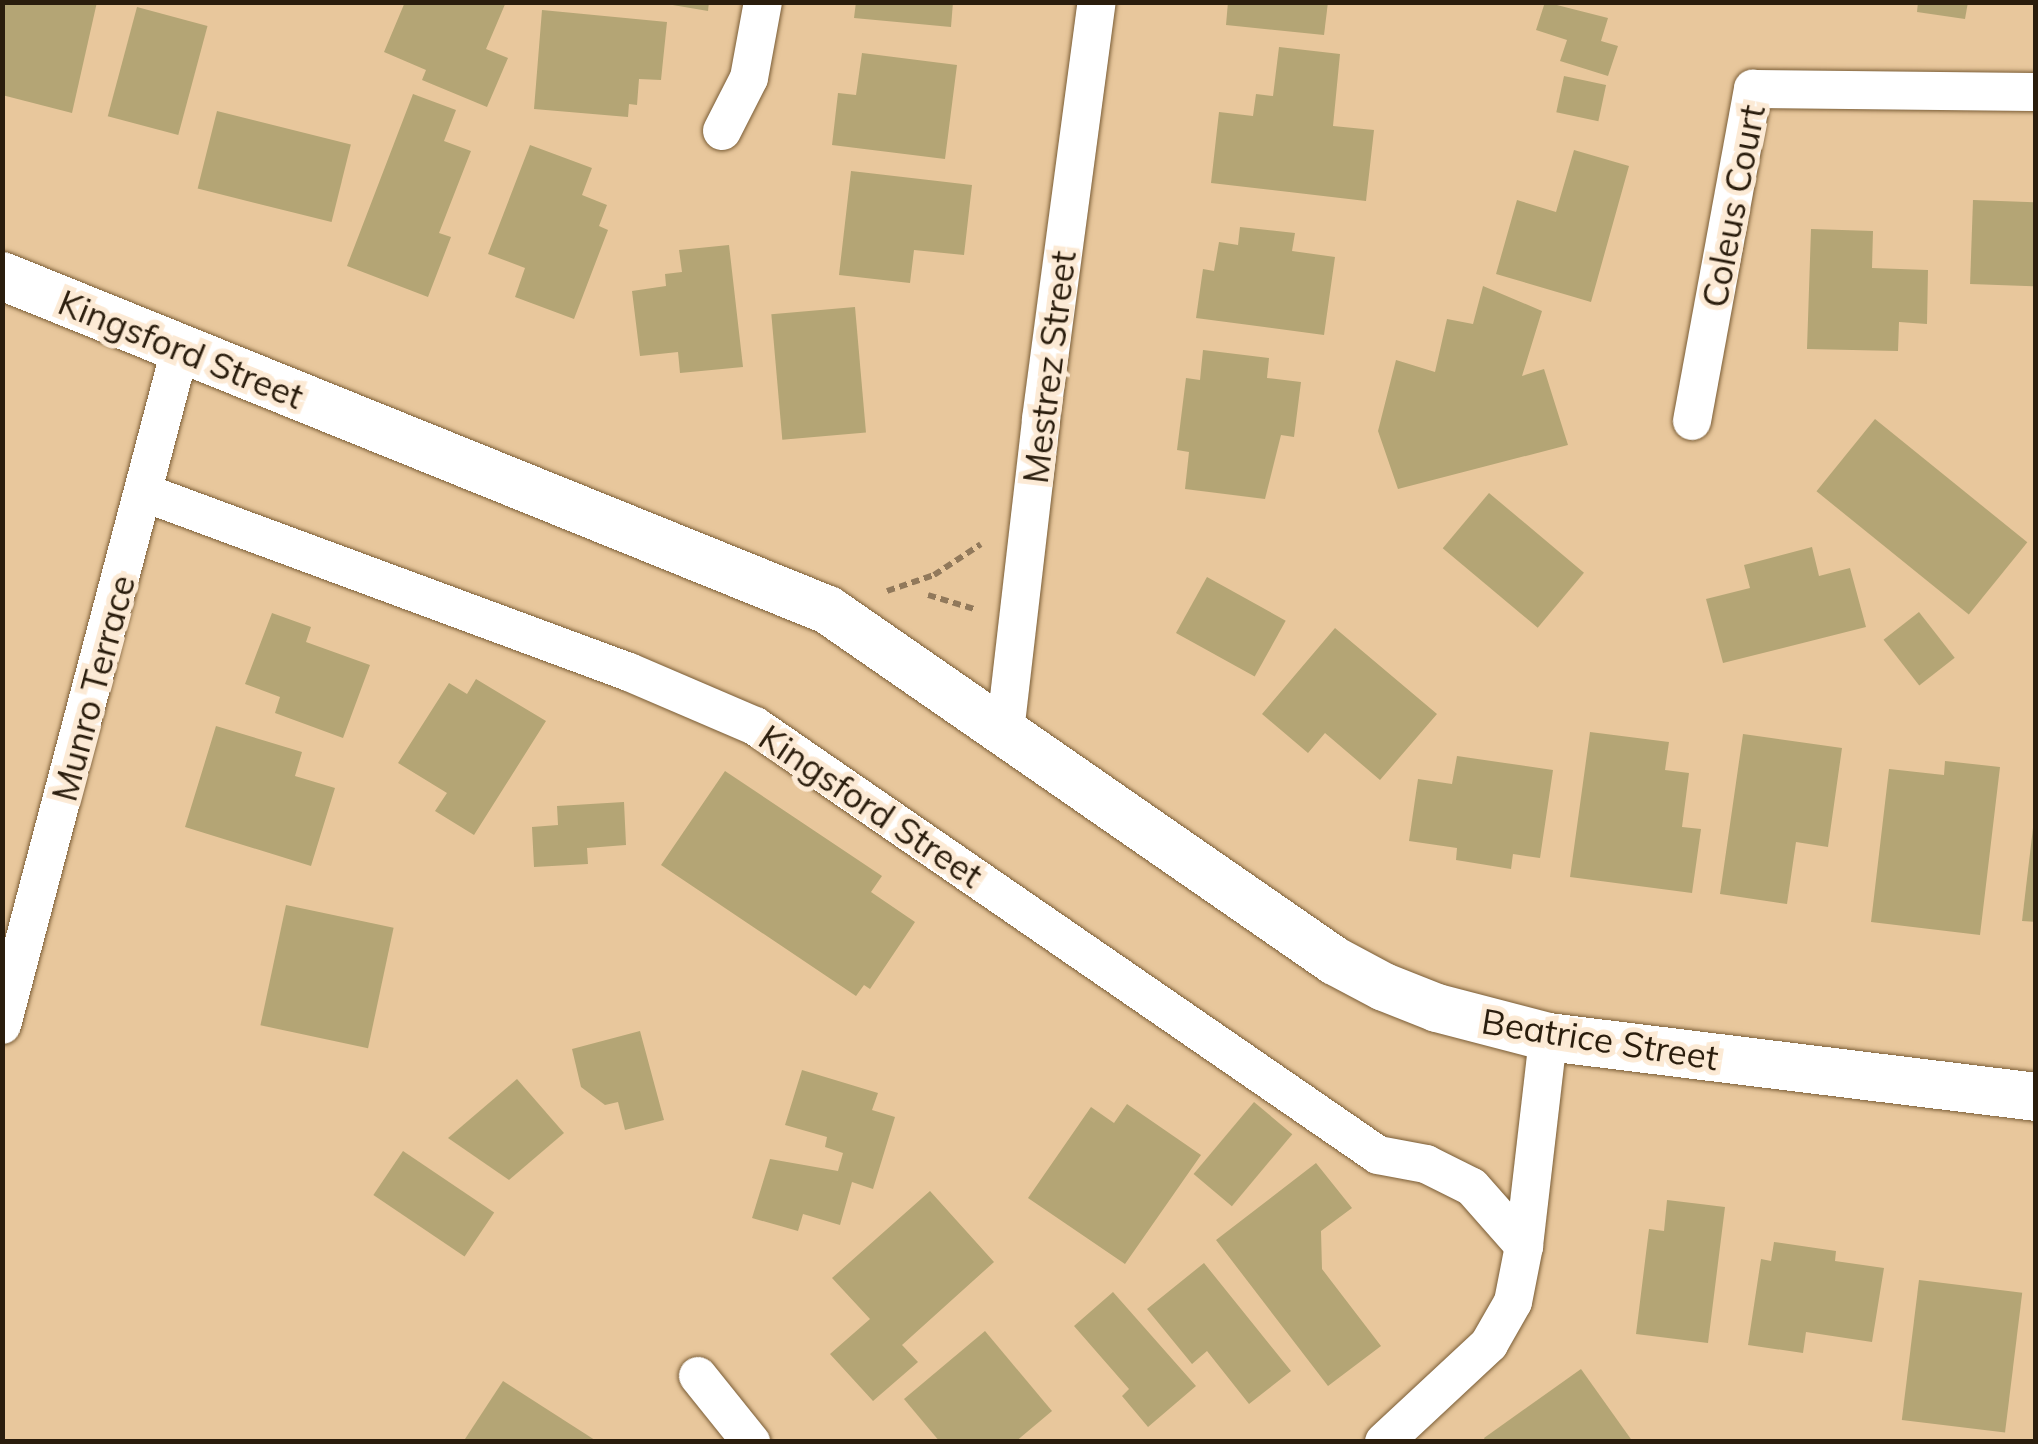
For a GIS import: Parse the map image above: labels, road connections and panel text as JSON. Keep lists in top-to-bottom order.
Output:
{
  "streets": {
    "street": [
      "Coleus Court",
      "Kingsford Street",
      "Mestrez Street",
      "Munro Terrace",
      "Beatrice Street"
    ]
  },
  "crossings": [
    ["Kingsford Street", "Mestrez Street"],
    ["Kingsford Street", "Munro Terrace"],
    ["Kingsford Street", "Beatrice Street"],
    ["Mestrez Street", "Beatrice Street"]
  ]
}
